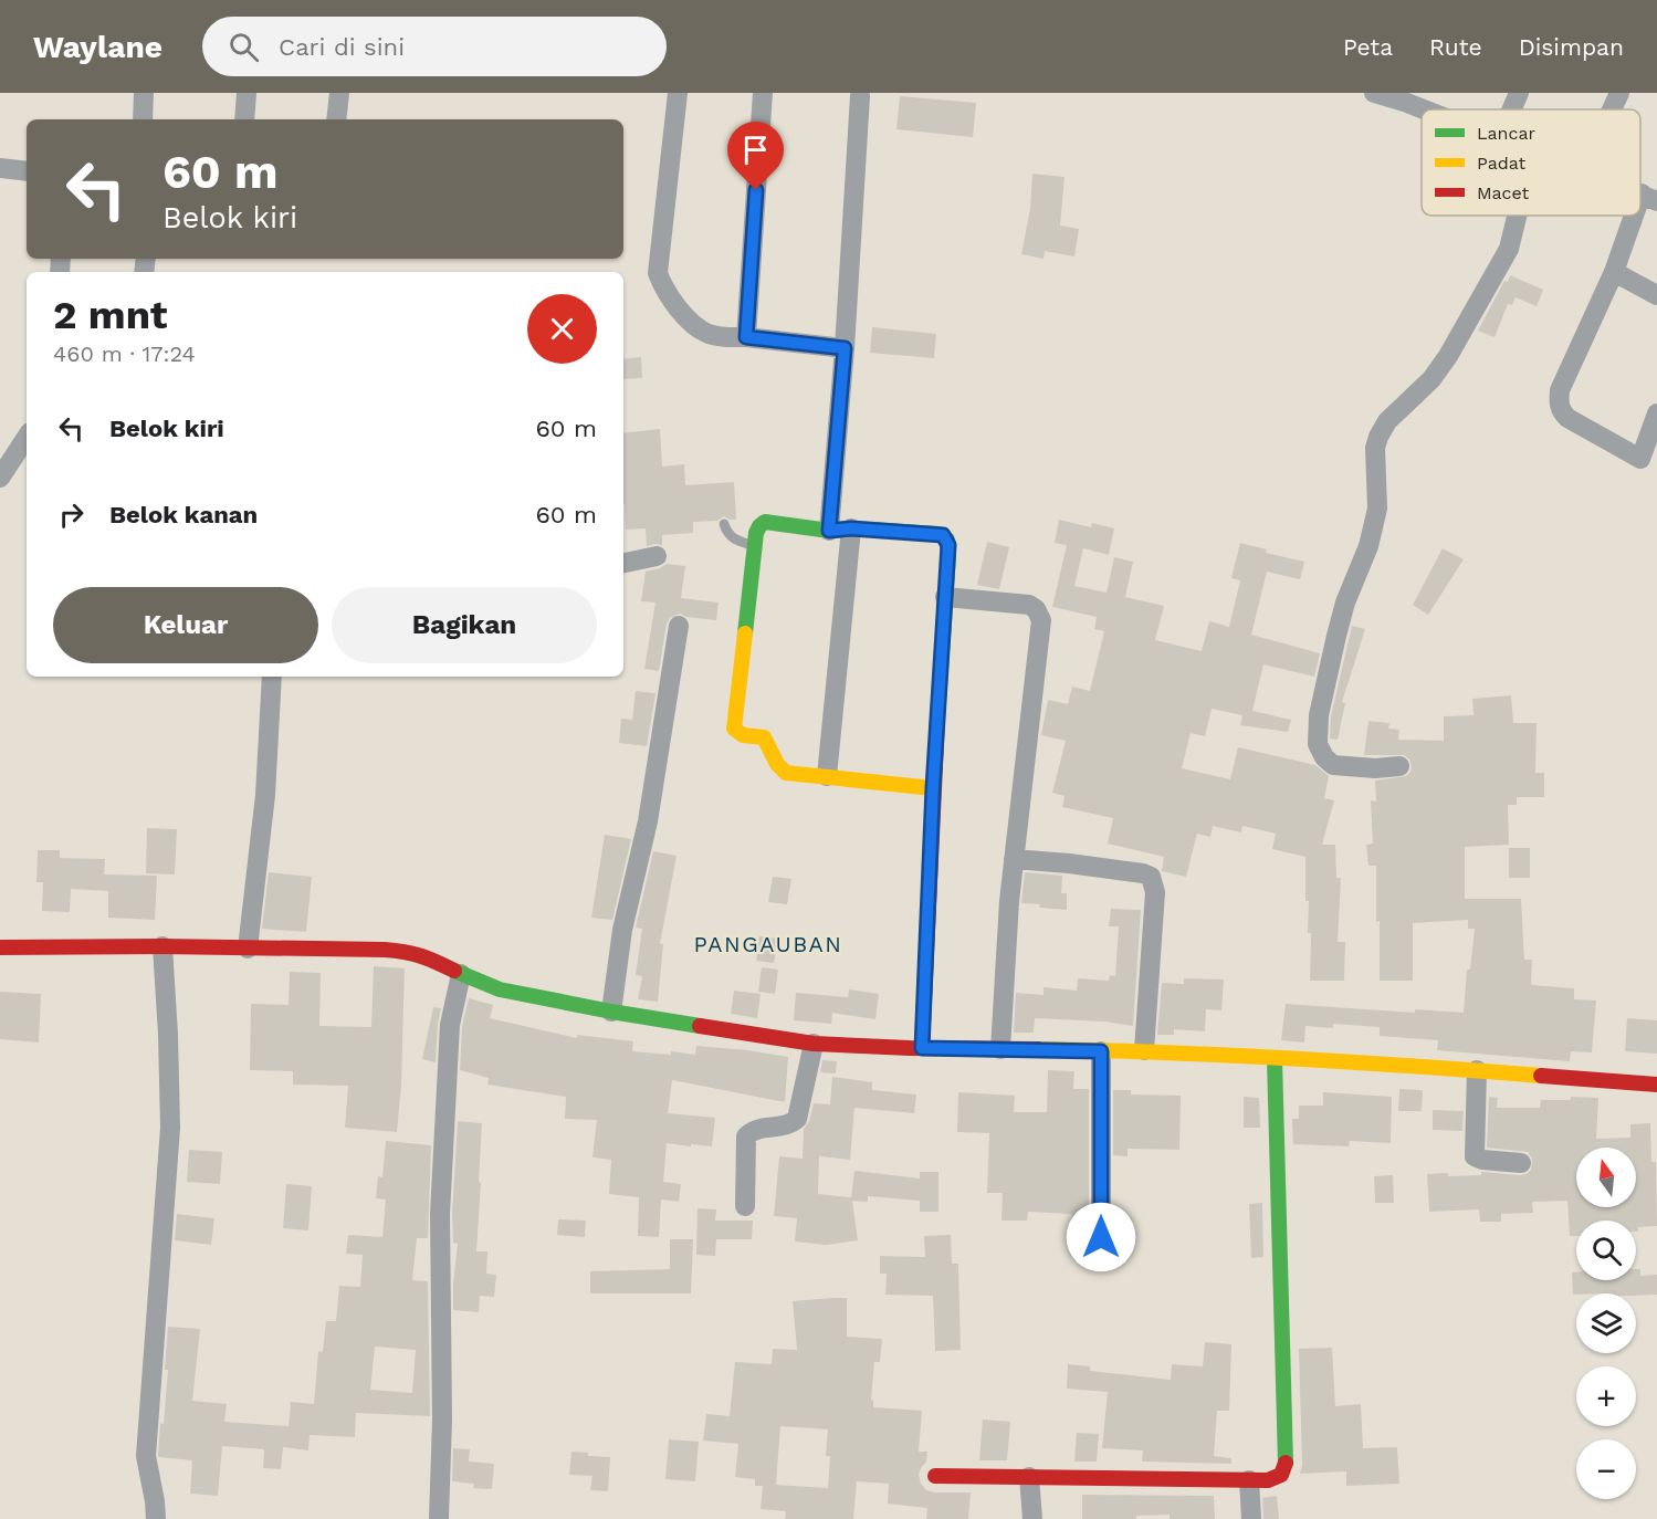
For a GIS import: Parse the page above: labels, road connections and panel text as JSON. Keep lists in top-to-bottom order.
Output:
{
  "districts": ["PANGAUBAN"],
  "legend": ["Lancar", "Padat", "Macet"],
  "north": "top",
  "page": {
    "header": "Waylane",
    "search": "Cari di sini",
    "nav": ["Peta", "Rute", "Disimpan"],
    "turn": ["60 m", "Belok kiri"],
    "heading": ["2 mnt", "460 m · 17:24"],
    "list": [
      {
        "name": "Belok kiri",
        "value": "60 m"
      },
      {
        "name": "Belok kanan",
        "value": "60 m"
      }
    ],
    "buttons": ["Keluar", "Bagikan"],
    "map_buttons": ["+", "−"]
  }
}
